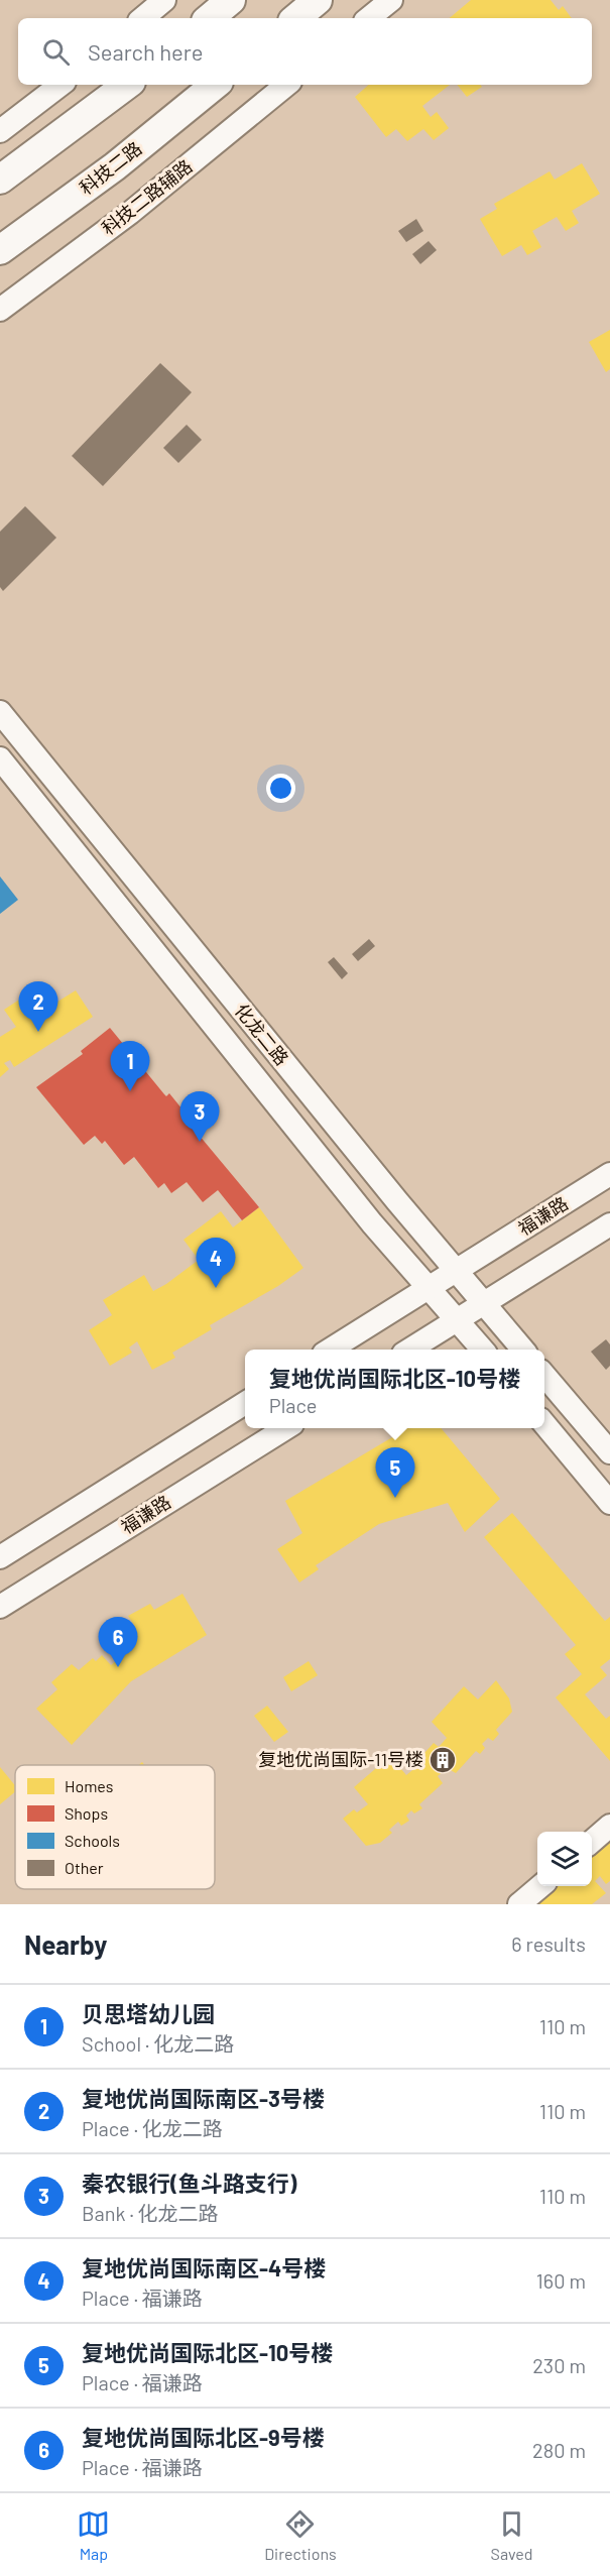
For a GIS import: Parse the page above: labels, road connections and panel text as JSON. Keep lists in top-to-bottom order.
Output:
{
  "streets": {
    "main road": ["科技二路"],
    "street": ["科技二路辅路", "化龙二路", "福谦路"]
  },
  "crossings": [
    ["化龙二路", "福谦路"]
  ],
  "places": {
    "building": ["复地优尚国际-11号楼"]
  },
  "legend": [
    "Homes",
    "Shops",
    "Schools",
    "Other"
  ],
  "page": {
    "search": "Search here",
    "pins": [
      "2",
      "1",
      "3",
      "4",
      "5",
      "6"
    ],
    "popup": ["复地优尚国际北区-10号楼", "Place"],
    "heading": ["Nearby", "6 results"],
    "list": [
      {
        "mark": "1",
        "name": "贝思塔幼儿园",
        "note": "School · 化龙二路",
        "value": "110 m"
      },
      {
        "mark": "2",
        "name": "复地优尚国际南区-3号楼",
        "note": "Place · 化龙二路",
        "value": "110 m"
      },
      {
        "mark": "3",
        "name": "秦农银行(鱼斗路支行)",
        "note": "Bank · 化龙二路",
        "value": "110 m"
      },
      {
        "mark": "4",
        "name": "复地优尚国际南区-4号楼",
        "note": "Place · 福谦路",
        "value": "160 m"
      },
      {
        "mark": "5",
        "name": "复地优尚国际北区-10号楼",
        "note": "Place · 福谦路",
        "value": "230 m"
      },
      {
        "mark": "6",
        "name": "复地优尚国际北区-9号楼",
        "note": "Place · 福谦路",
        "value": "280 m"
      }
    ],
    "nav": ["Map", "Directions", "Saved"]
  }
}
